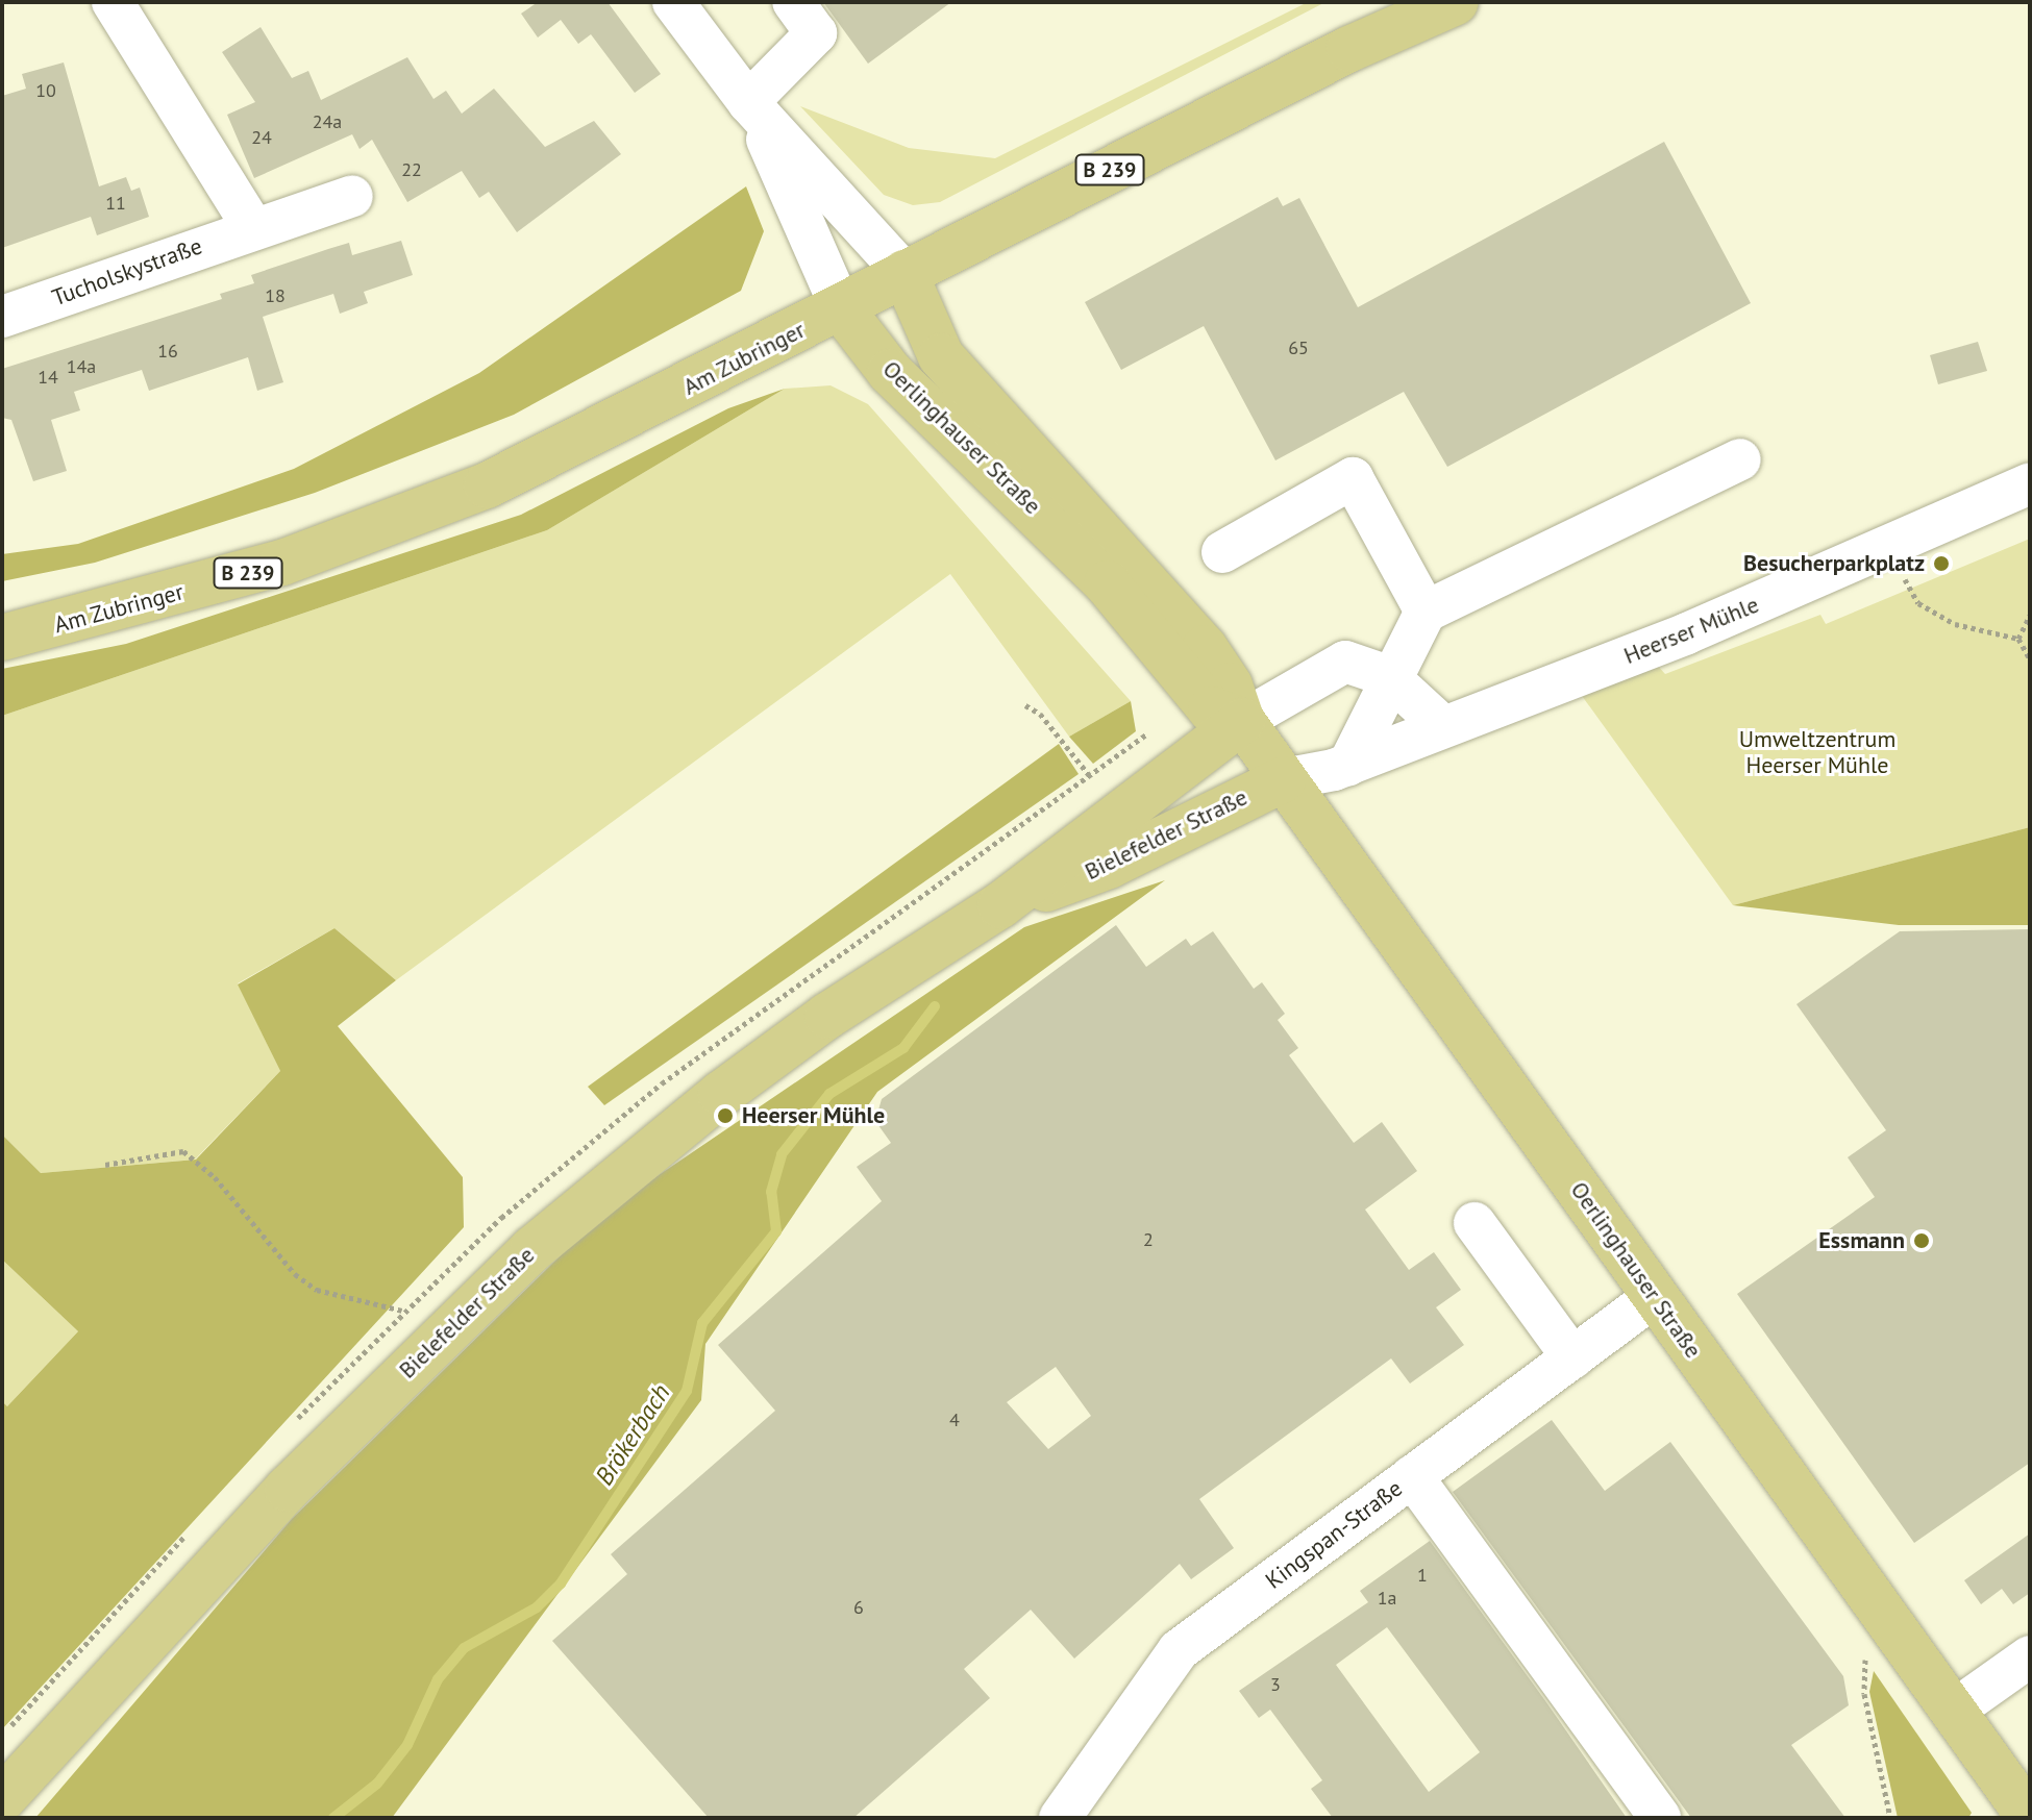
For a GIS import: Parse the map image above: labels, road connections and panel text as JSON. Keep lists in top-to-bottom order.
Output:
{
  "streets": {
    "main road": [
      "B 239",
      "Am Zubringer",
      "Oerlinghauser Straße",
      "Bielefelder Straße"
    ],
    "street": ["Tucholskystraße", "Heerser Mühle", "Kingspan-Straße"]
  },
  "crossings": [
    ["Am Zubringer", "Oerlinghauser Straße"],
    ["Oerlinghauser Straße", "Heerser Mühle"],
    ["Oerlinghauser Straße", "Bielefelder Straße"],
    ["Oerlinghauser Straße", "Kingspan-Straße"],
    ["Heerser Mühle", "Bielefelder Straße"]
  ],
  "water": ["Brökerbach"],
  "parks": ["Umweltzentrum Heerser Mühle"],
  "places": ["Besucherparkplatz", "Heerser Mühle", "Essmann"],
  "house_numbers": [
    "10",
    "24a",
    "24",
    "22",
    "11",
    "18",
    "65",
    "16",
    "14a",
    "14",
    "2",
    "4",
    "1",
    "1a",
    "6",
    "3"
  ]
}
